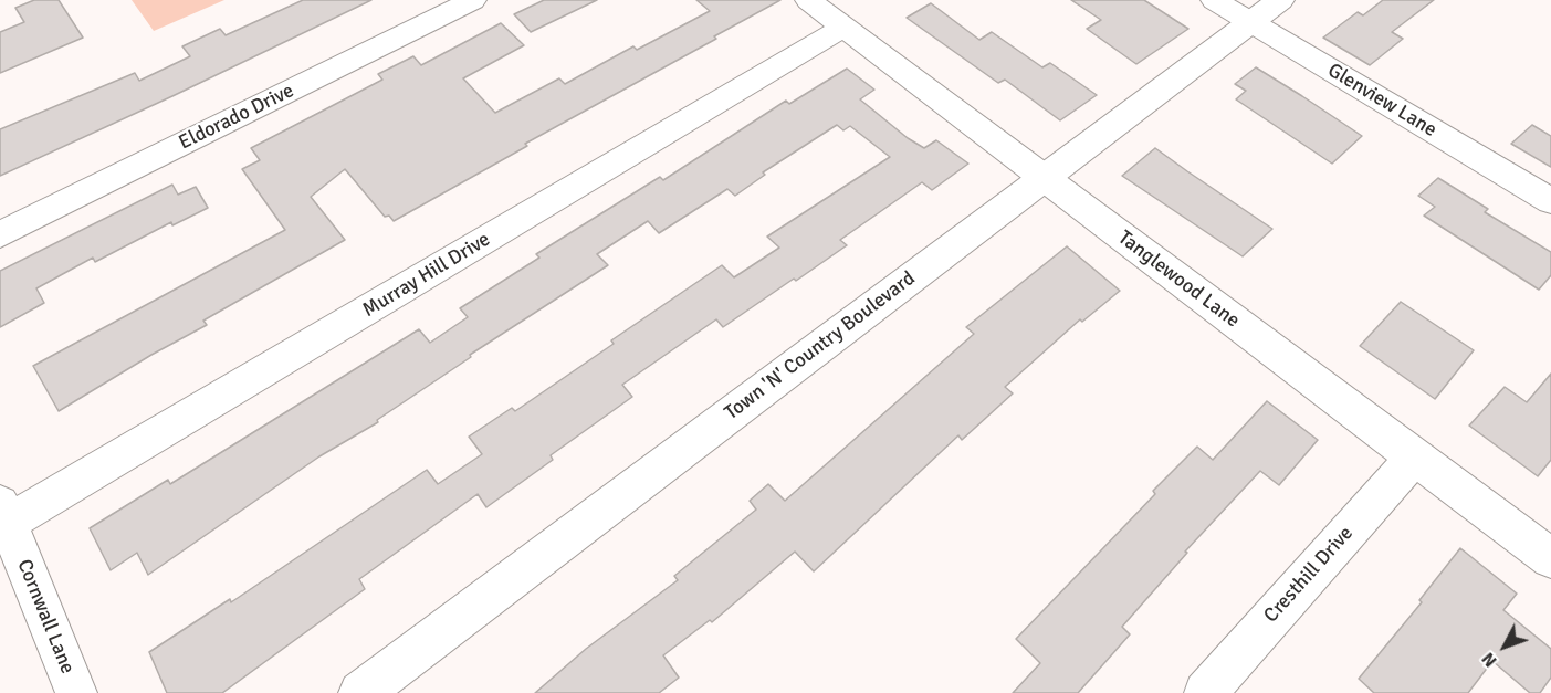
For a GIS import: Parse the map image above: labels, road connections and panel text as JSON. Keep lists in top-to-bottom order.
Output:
{
  "streets": {
    "street": [
      "Glenview Lane",
      "Eldorado Drive",
      "Murray Hill Drive",
      "Tanglewood Lane",
      "Town 'N' Country Boulevard",
      "Cresthill Drive",
      "Cornwall Lane"
    ]
  },
  "crossings": [
    ["Glenview Lane", "Town 'N' Country Boulevard"],
    ["Murray Hill Drive", "Tanglewood Lane"],
    ["Murray Hill Drive", "Cornwall Lane"],
    ["Tanglewood Lane", "Town 'N' Country Boulevard"],
    ["Tanglewood Lane", "Cresthill Drive"]
  ],
  "north": "bottom left"
}
